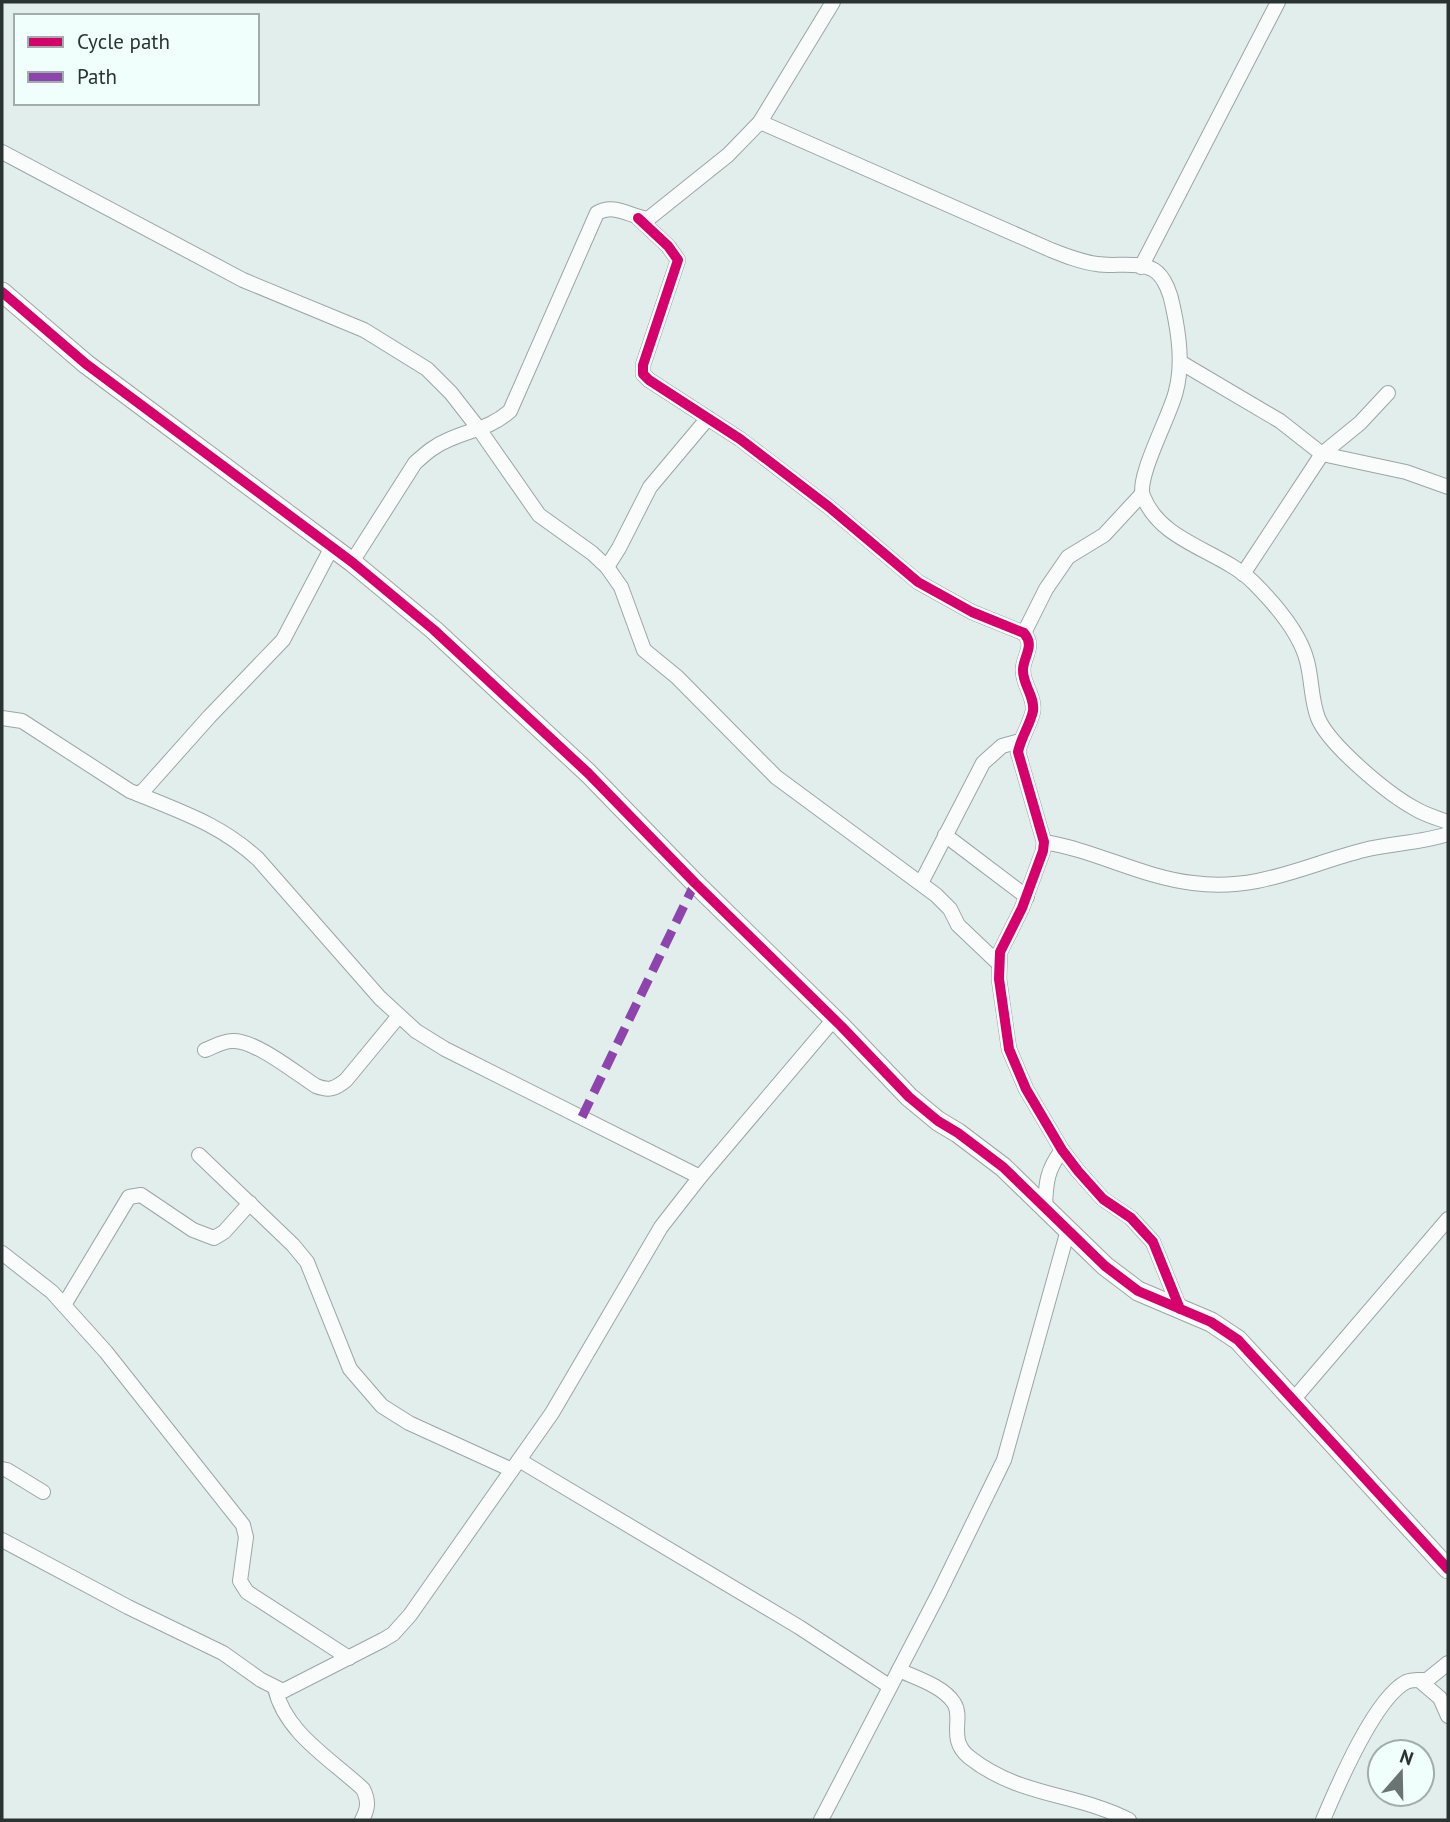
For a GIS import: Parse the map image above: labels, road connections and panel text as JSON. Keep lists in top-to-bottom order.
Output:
{
  "legend": ["Cycle path", "Path"],
  "north": "top"
}
